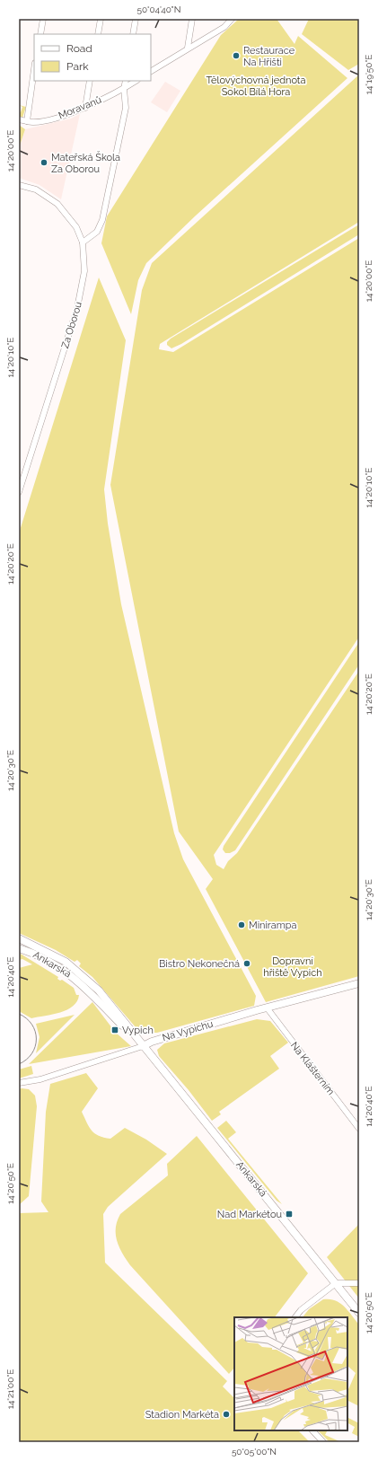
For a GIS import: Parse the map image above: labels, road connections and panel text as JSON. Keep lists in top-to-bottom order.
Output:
{
  "streets": {
    "street": [
      "Moravanů",
      "Za Oborou",
      "Ankarská",
      "Na Vypichu",
      "Na Klášterním"
    ]
  },
  "crossings": [
    ["Ankarská", "Na Vypichu"],
    ["Na Vypichu", "Na Klášterním"]
  ],
  "parks": ["Tělovýchovná jednota Sokol Bílá Hora", "Dopravní hřiště Vypich"],
  "places": {
    "other": [
      "Restaurace Na Hřišti",
      "Mateřská Škola Za Oborou",
      "Minirampa",
      "Bistro Nekonečná",
      "Stadion Markéta"
    ],
    "transit": ["Vypich", "Nad Markétou"]
  },
  "legend": ["Road", "Park"],
  "coordinates": [
    "50°04'40\"N",
    "14°19'50\"E",
    "14°20'00\"E",
    "14°20'10\"E",
    "14°20'20\"E",
    "14°20'30\"E",
    "14°20'40\"E",
    "14°20'50\"E",
    "14°21'00\"E",
    "50°05'00\"N"
  ]
}
